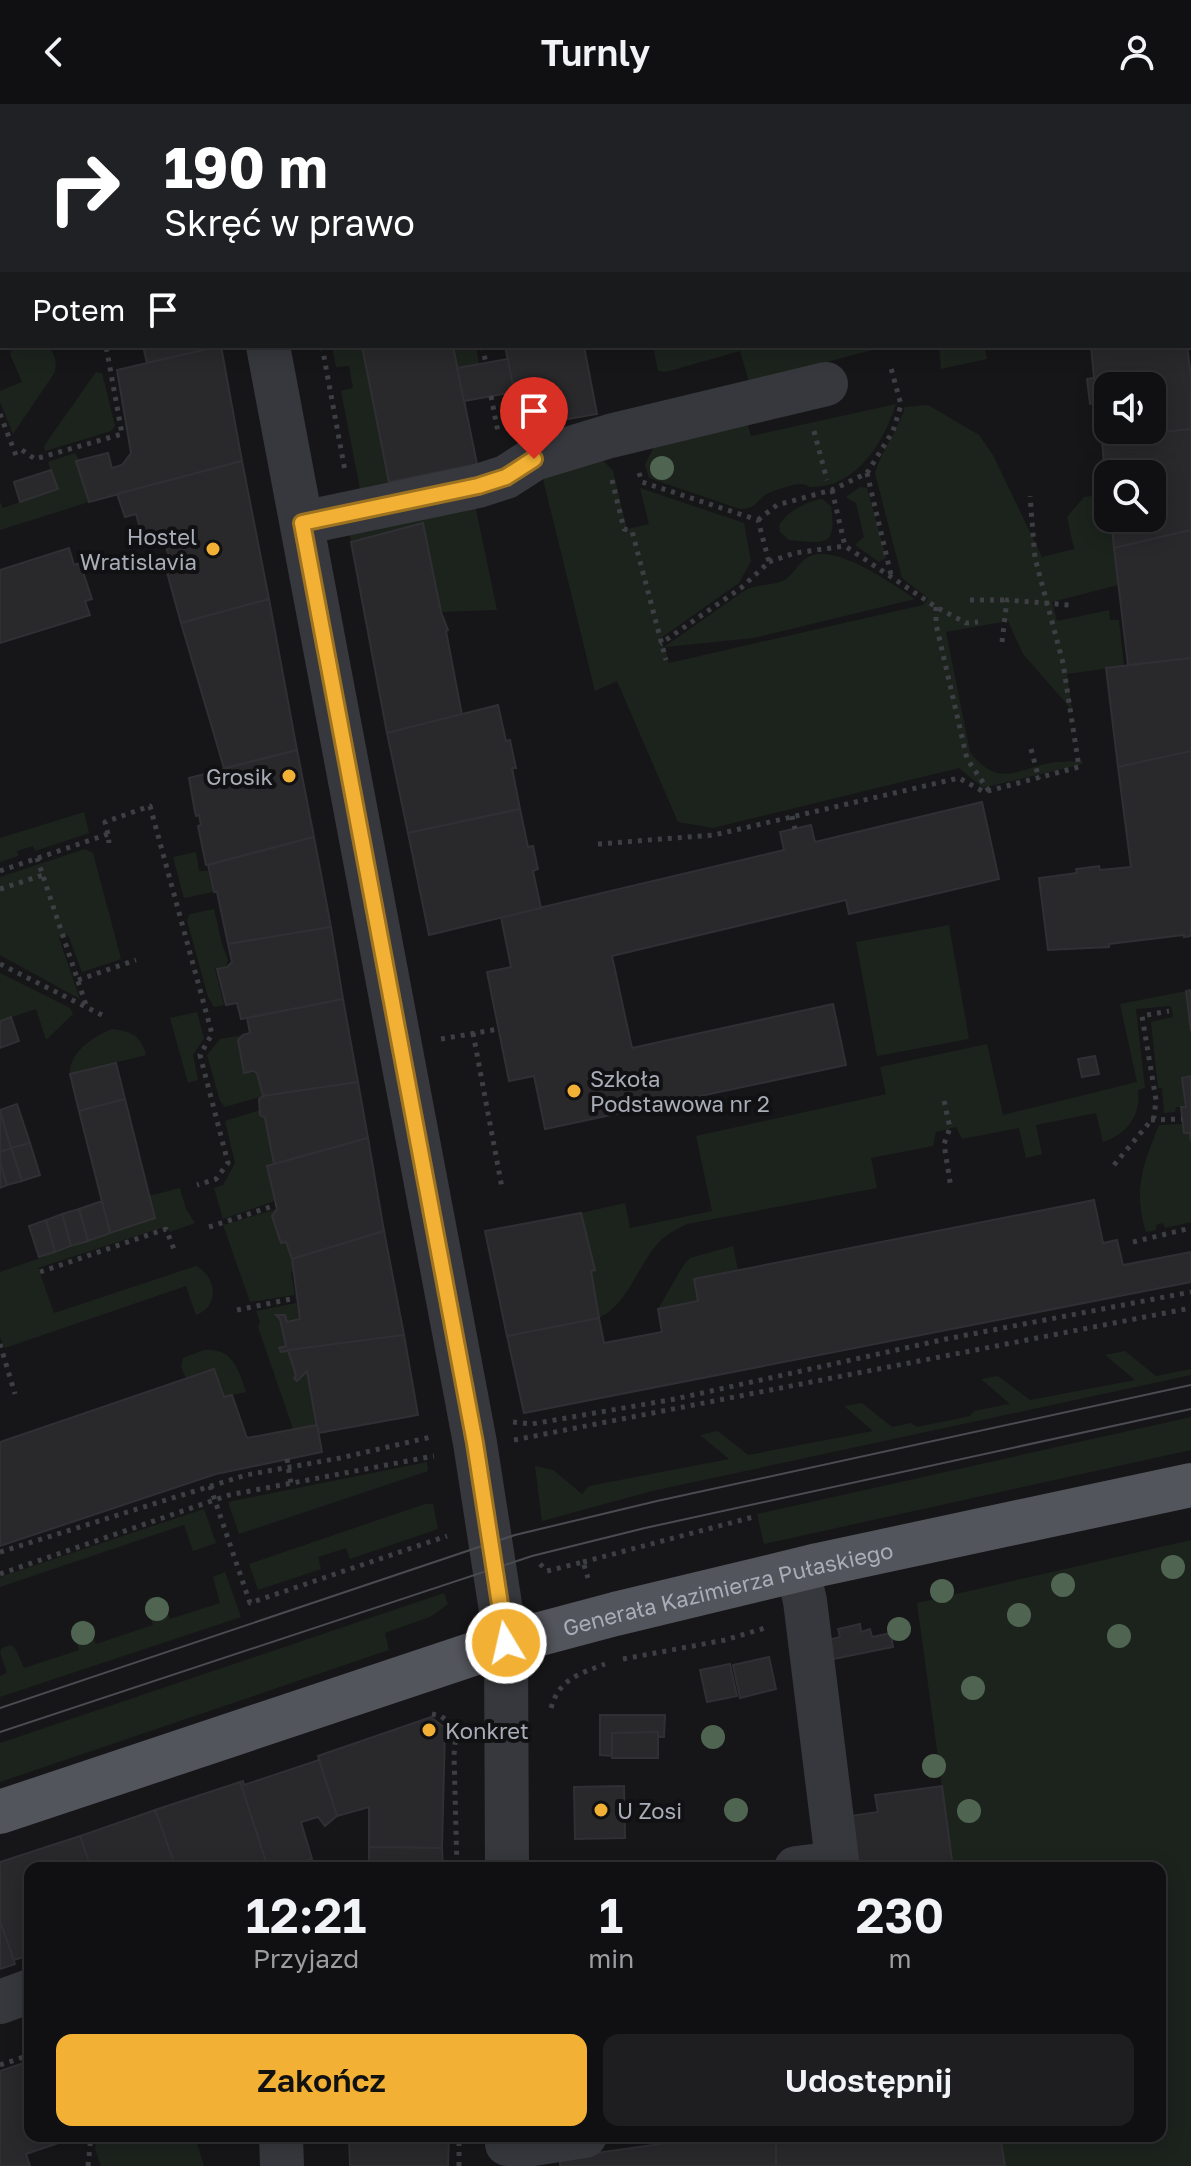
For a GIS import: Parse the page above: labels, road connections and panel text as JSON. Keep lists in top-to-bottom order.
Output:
{
  "streets": {
    "main road": ["Generała Kazimierza Pułaskiego"]
  },
  "places": [
    "Hostel Wratislavia",
    "Grosik",
    "Szkoła Podstawowa nr 2",
    "Konkret",
    "U Zosi"
  ],
  "page": {
    "header": "Turnly",
    "turn": ["190 m", "Skręć w prawo"],
    "then": "Potem",
    "eta": [
      "12:21",
      "Przyjazd",
      "1",
      "min",
      "230",
      "m"
    ],
    "buttons": ["Zakończ", "Udostępnij"]
  }
}
